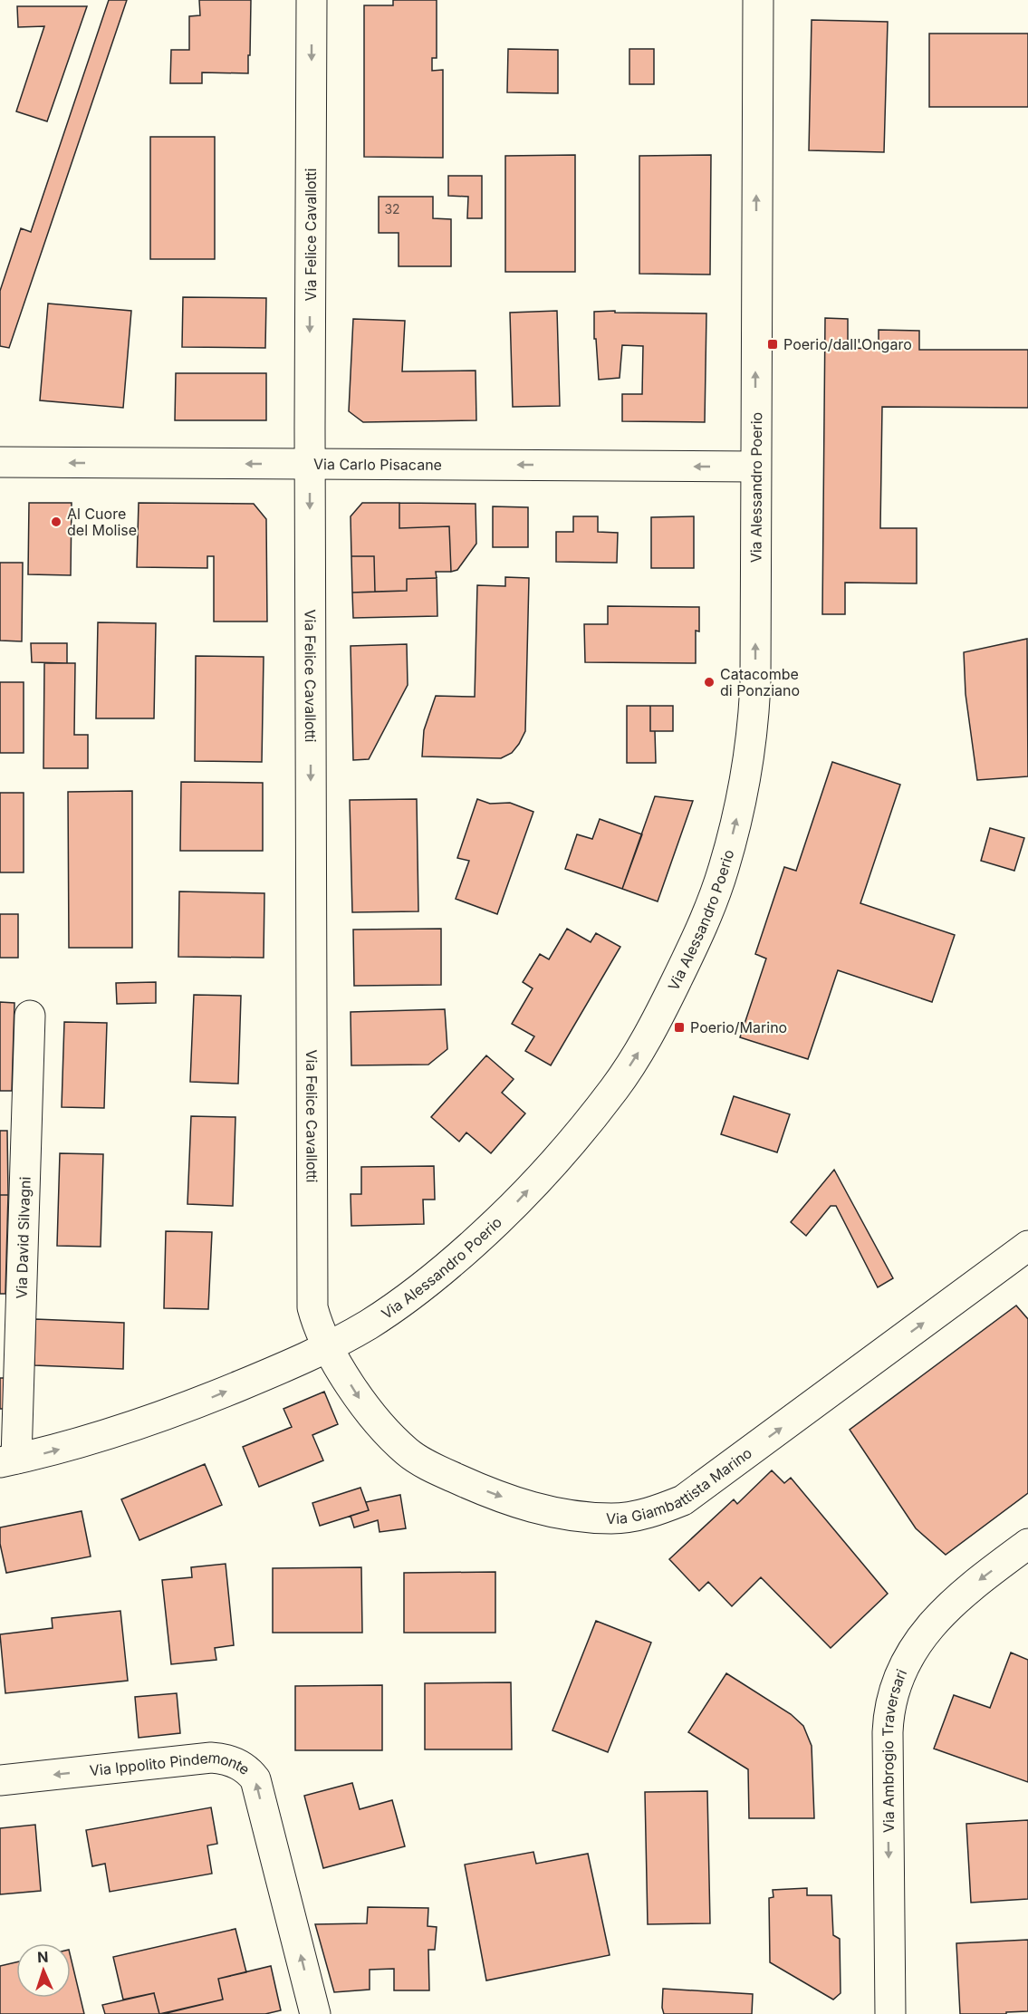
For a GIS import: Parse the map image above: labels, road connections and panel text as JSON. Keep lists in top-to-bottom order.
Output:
{
  "streets": {
    "street": [
      "Via Felice Cavallotti",
      "Via Carlo Pisacane",
      "Via Alessandro Poerio",
      "Via David Silvagni",
      "Via Giambattista Marino",
      "Via Ambrogio Traversari",
      "Via Ippolito Pindemonte"
    ]
  },
  "crossings": [
    ["Via Felice Cavallotti", "Via Carlo Pisacane"],
    ["Via Felice Cavallotti", "Via Alessandro Poerio"],
    ["Via Felice Cavallotti", "Via Giambattista Marino"],
    ["Via Carlo Pisacane", "Via Alessandro Poerio"],
    ["Via Alessandro Poerio", "Via David Silvagni"],
    ["Via Alessandro Poerio", "Via Giambattista Marino"]
  ],
  "one_way": [
    "Via Felice Cavallotti",
    "Via Carlo Pisacane",
    "Via Alessandro Poerio",
    "Via Giambattista Marino",
    "Via Ambrogio Traversari"
  ],
  "places": {
    "transit": ["Poerio/dall'Ongaro", "Poerio/Marino"],
    "other": ["Al Cuore del Molise", "Catacombe di Ponziano"]
  },
  "house_numbers": ["32"],
  "north": "top"
}
